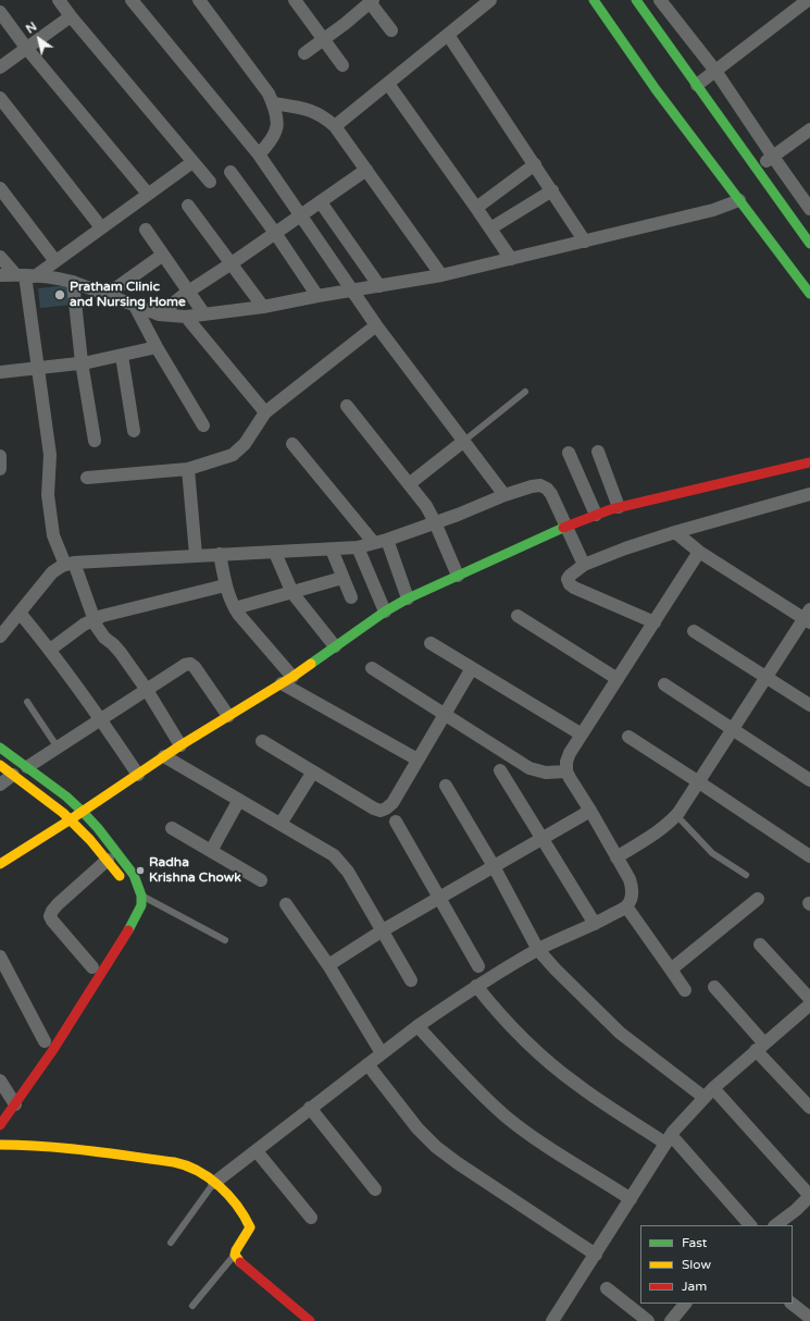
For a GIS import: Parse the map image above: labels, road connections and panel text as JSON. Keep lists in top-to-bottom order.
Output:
{
  "places": ["Pratham Clinic and Nursing Home", "Radha Krishna Chowk"],
  "legend": ["Fast", "Slow", "Jam"],
  "north": "top left"
}
